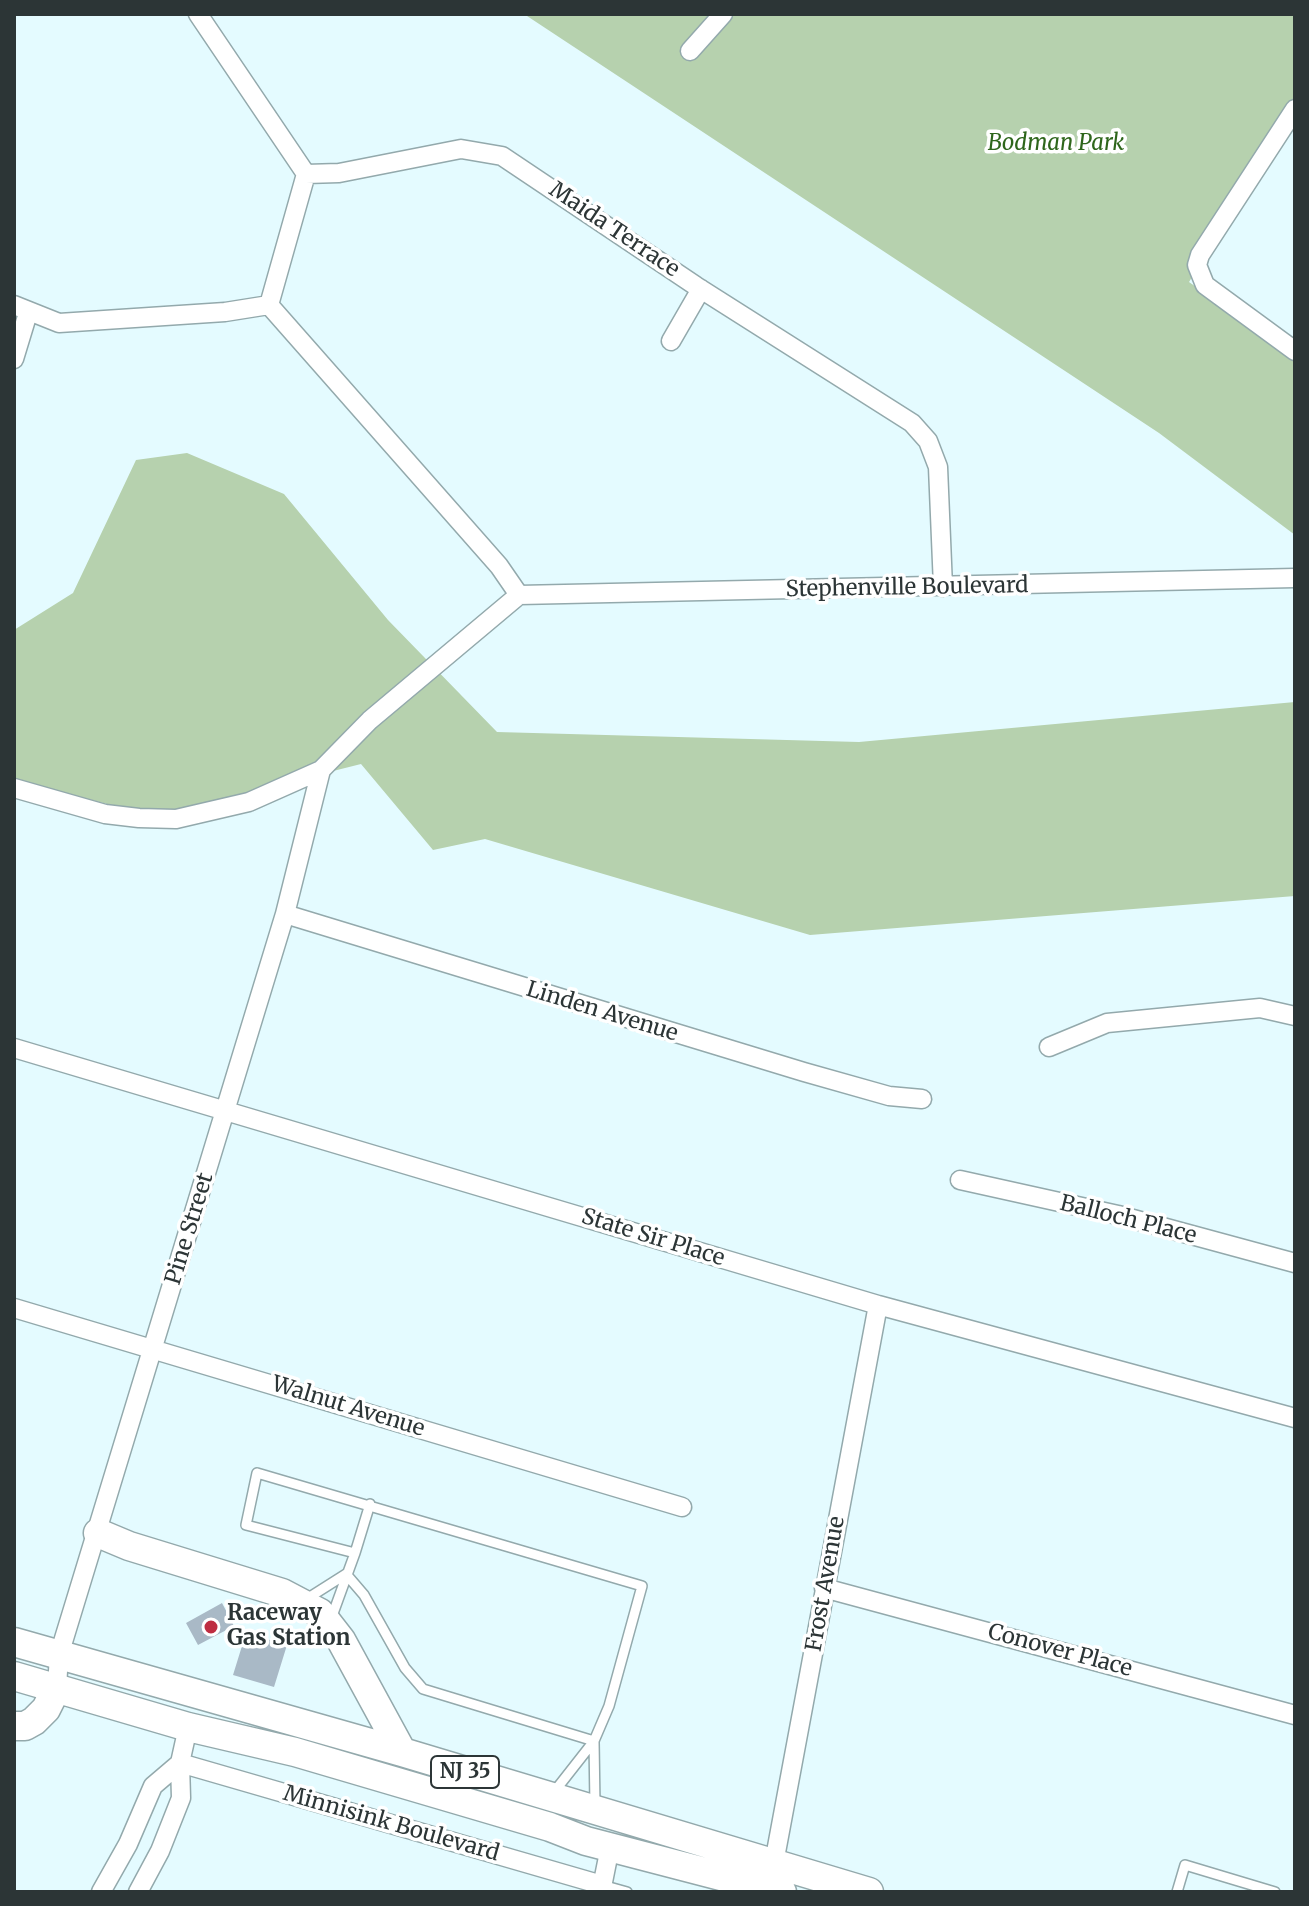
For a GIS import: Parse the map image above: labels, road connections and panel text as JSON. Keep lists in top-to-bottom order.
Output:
{
  "streets": {
    "highway": ["NJ 35"],
    "street": [
      "Maida Terrace",
      "Stephenville Boulevard",
      "Linden Avenue",
      "Balloch Place",
      "Pine Street",
      "State Sir Place",
      "Walnut Avenue",
      "Frost Avenue",
      "Conover Place",
      "Minnisink Boulevard"
    ]
  },
  "crossings": [
    ["Maida Terrace", "Stephenville Boulevard"],
    ["Linden Avenue", "Pine Street"],
    ["Pine Street", "State Sir Place"],
    ["Pine Street", "Walnut Avenue"],
    ["Pine Street", "NJ 35"],
    ["State Sir Place", "Frost Avenue"],
    ["Frost Avenue", "Conover Place"],
    ["Frost Avenue", "NJ 35"]
  ],
  "parks": ["Bodman Park"],
  "places": ["Raceway Gas Station"]
}
